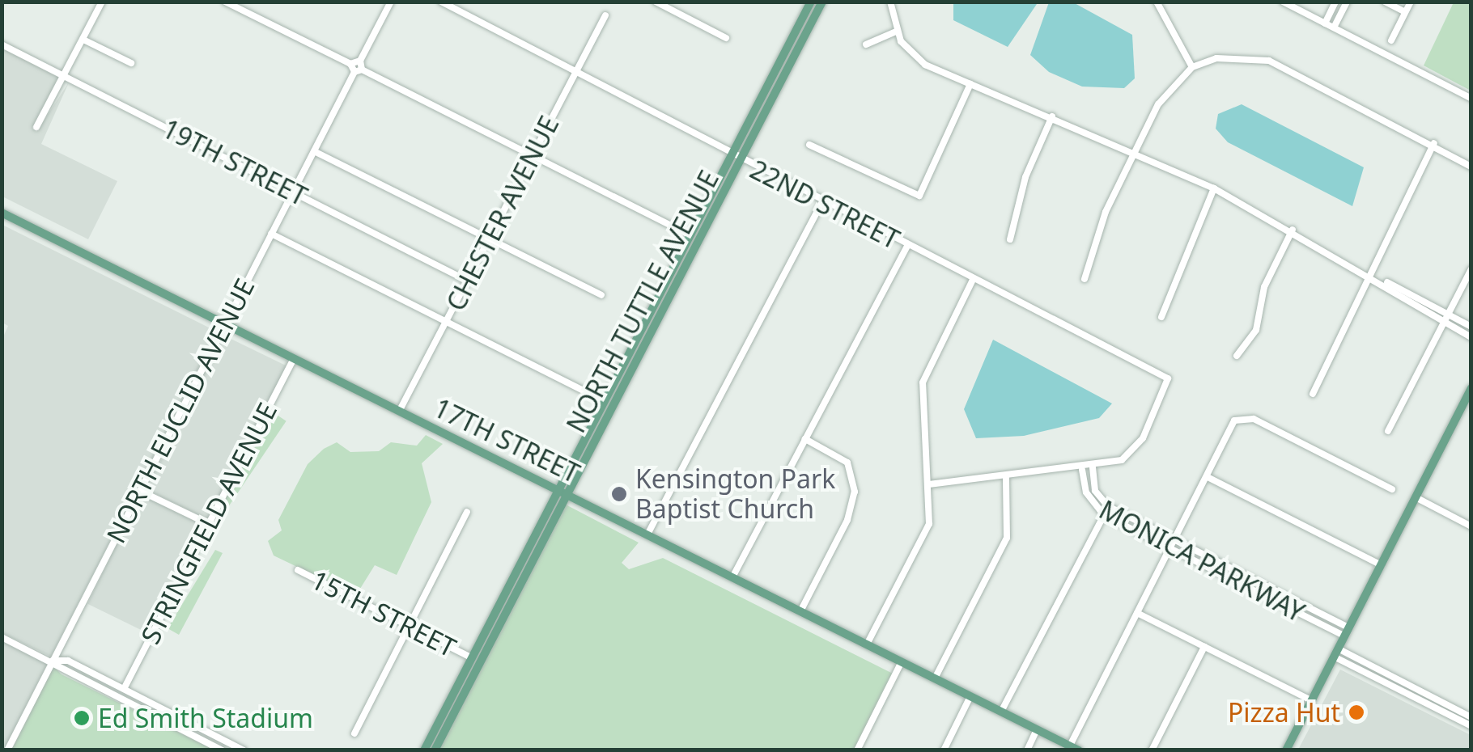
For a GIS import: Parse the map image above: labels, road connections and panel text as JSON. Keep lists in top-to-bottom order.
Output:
{
  "streets": {
    "main road": ["NORTH TUTTLE AVENUE", "17TH STREET"],
    "street": [
      "19TH STREET",
      "22ND STREET",
      "CHESTER AVENUE",
      "NORTH EUCLID AVENUE",
      "STRINGFIELD AVENUE",
      "MONICA PARKWAY",
      "15TH STREET"
    ]
  },
  "crossings": [
    ["19TH STREET", "CHESTER AVENUE"],
    ["19TH STREET", "NORTH EUCLID AVENUE"],
    ["22ND STREET", "CHESTER AVENUE"],
    ["22ND STREET", "NORTH TUTTLE AVENUE"],
    ["22ND STREET", "MONICA PARKWAY"],
    ["CHESTER AVENUE", "17TH STREET"],
    ["NORTH TUTTLE AVENUE", "17TH STREET"],
    ["NORTH TUTTLE AVENUE", "15TH STREET"],
    ["NORTH EUCLID AVENUE", "17TH STREET"],
    ["17TH STREET", "STRINGFIELD AVENUE"]
  ],
  "places": ["Kensington Park Baptist Church", "Pizza Hut", "Ed Smith Stadium"]
}
